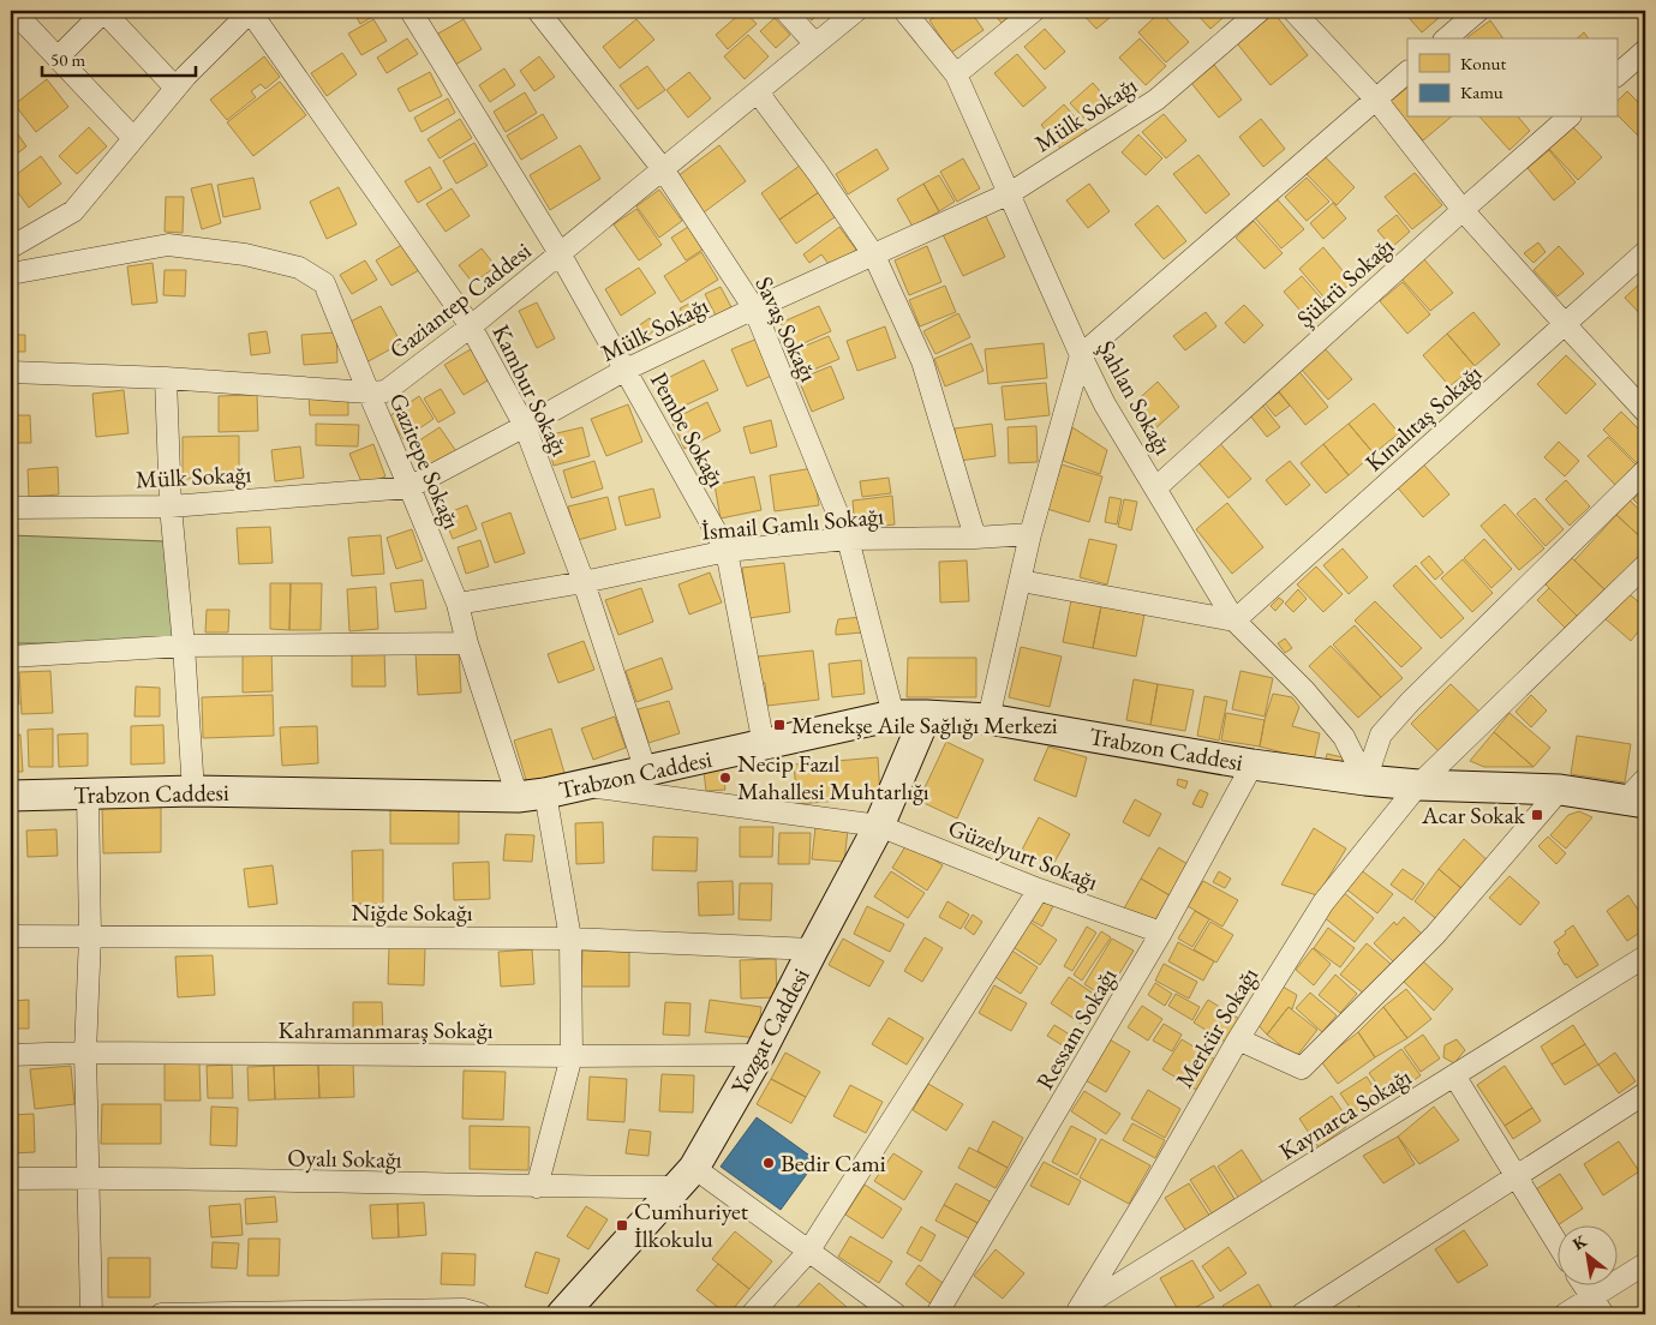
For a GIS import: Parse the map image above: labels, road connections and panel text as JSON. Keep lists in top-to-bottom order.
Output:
{
  "streets": {
    "main road": ["Trabzon Caddesi", "Yozgat Caddesi"],
    "street": [
      "Mülk Sokağı",
      "Şükrü Sokağı",
      "Gaziantep Caddesi",
      "Savaş Sokağı",
      "Kambur Sokağı",
      "Şahlan Sokağı",
      "Kınalıtaş Sokağı",
      "Pembe Sokağı",
      "Gazitepe Sokağı",
      "İsmail Gamlı Sokağı",
      "Güzelyurt Sokağı",
      "Niğde Sokağı",
      "Merkür Sokağı",
      "Ressam Sokağı",
      "Kahramanmaraş Sokağı",
      "Kaynarca Sokağı",
      "Oyalı Sokağı"
    ]
  },
  "crossings": [
    ["Mülk Sokağı", "Savaş Sokağı"],
    ["Mülk Sokağı", "Kambur Sokağı"],
    ["Mülk Sokağı", "Şahlan Sokağı"],
    ["Mülk Sokağı", "Pembe Sokağı"],
    ["Mülk Sokağı", "Gazitepe Sokağı"],
    ["Şükrü Sokağı", "Şahlan Sokağı"],
    ["Gaziantep Caddesi", "Savaş Sokağı"],
    ["Gaziantep Caddesi", "Kambur Sokağı"],
    ["Gaziantep Caddesi", "Pembe Sokağı"],
    ["Gaziantep Caddesi", "Gazitepe Sokağı"],
    ["Savaş Sokağı", "İsmail Gamlı Sokağı"],
    ["Savaş Sokağı", "Trabzon Caddesi"],
    ["Kambur Sokağı", "İsmail Gamlı Sokağı"],
    ["Kambur Sokağı", "Trabzon Caddesi"],
    ["Şahlan Sokağı", "Kınalıtaş Sokağı"],
    ["Şahlan Sokağı", "Trabzon Caddesi"],
    ["Pembe Sokağı", "İsmail Gamlı Sokağı"],
    ["Pembe Sokağı", "Trabzon Caddesi"],
    ["Gazitepe Sokağı", "İsmail Gamlı Sokağı"],
    ["Gazitepe Sokağı", "Trabzon Caddesi"],
    ["Gazitepe Sokağı", "Niğde Sokağı"],
    ["Gazitepe Sokağı", "Kahramanmaraş Sokağı"],
    ["Gazitepe Sokağı", "Oyalı Sokağı"],
    ["Trabzon Caddesi", "Güzelyurt Sokağı"],
    ["Trabzon Caddesi", "Merkür Sokağı"],
    ["Trabzon Caddesi", "Ressam Sokağı"],
    ["Trabzon Caddesi", "Yozgat Caddesi"],
    ["Güzelyurt Sokağı", "Ressam Sokağı"],
    ["Güzelyurt Sokağı", "Yozgat Caddesi"],
    ["Niğde Sokağı", "Yozgat Caddesi"],
    ["Merkür Sokağı", "Kaynarca Sokağı"],
    ["Kahramanmaraş Sokağı", "Yozgat Caddesi"],
    ["Yozgat Caddesi", "Oyalı Sokağı"]
  ],
  "places": {
    "transit": ["Menekşe Aile Sağlığı Merkezi", "Acar Sokak", "Cumhuriyet İlkokulu"],
    "other": ["Necip Fazıl Mahallesi Muhtarlığı", "Bedir Cami"]
  },
  "legend": ["Konut", "Kamu"],
  "scale_bar": "50 m",
  "north": "top left"
}
